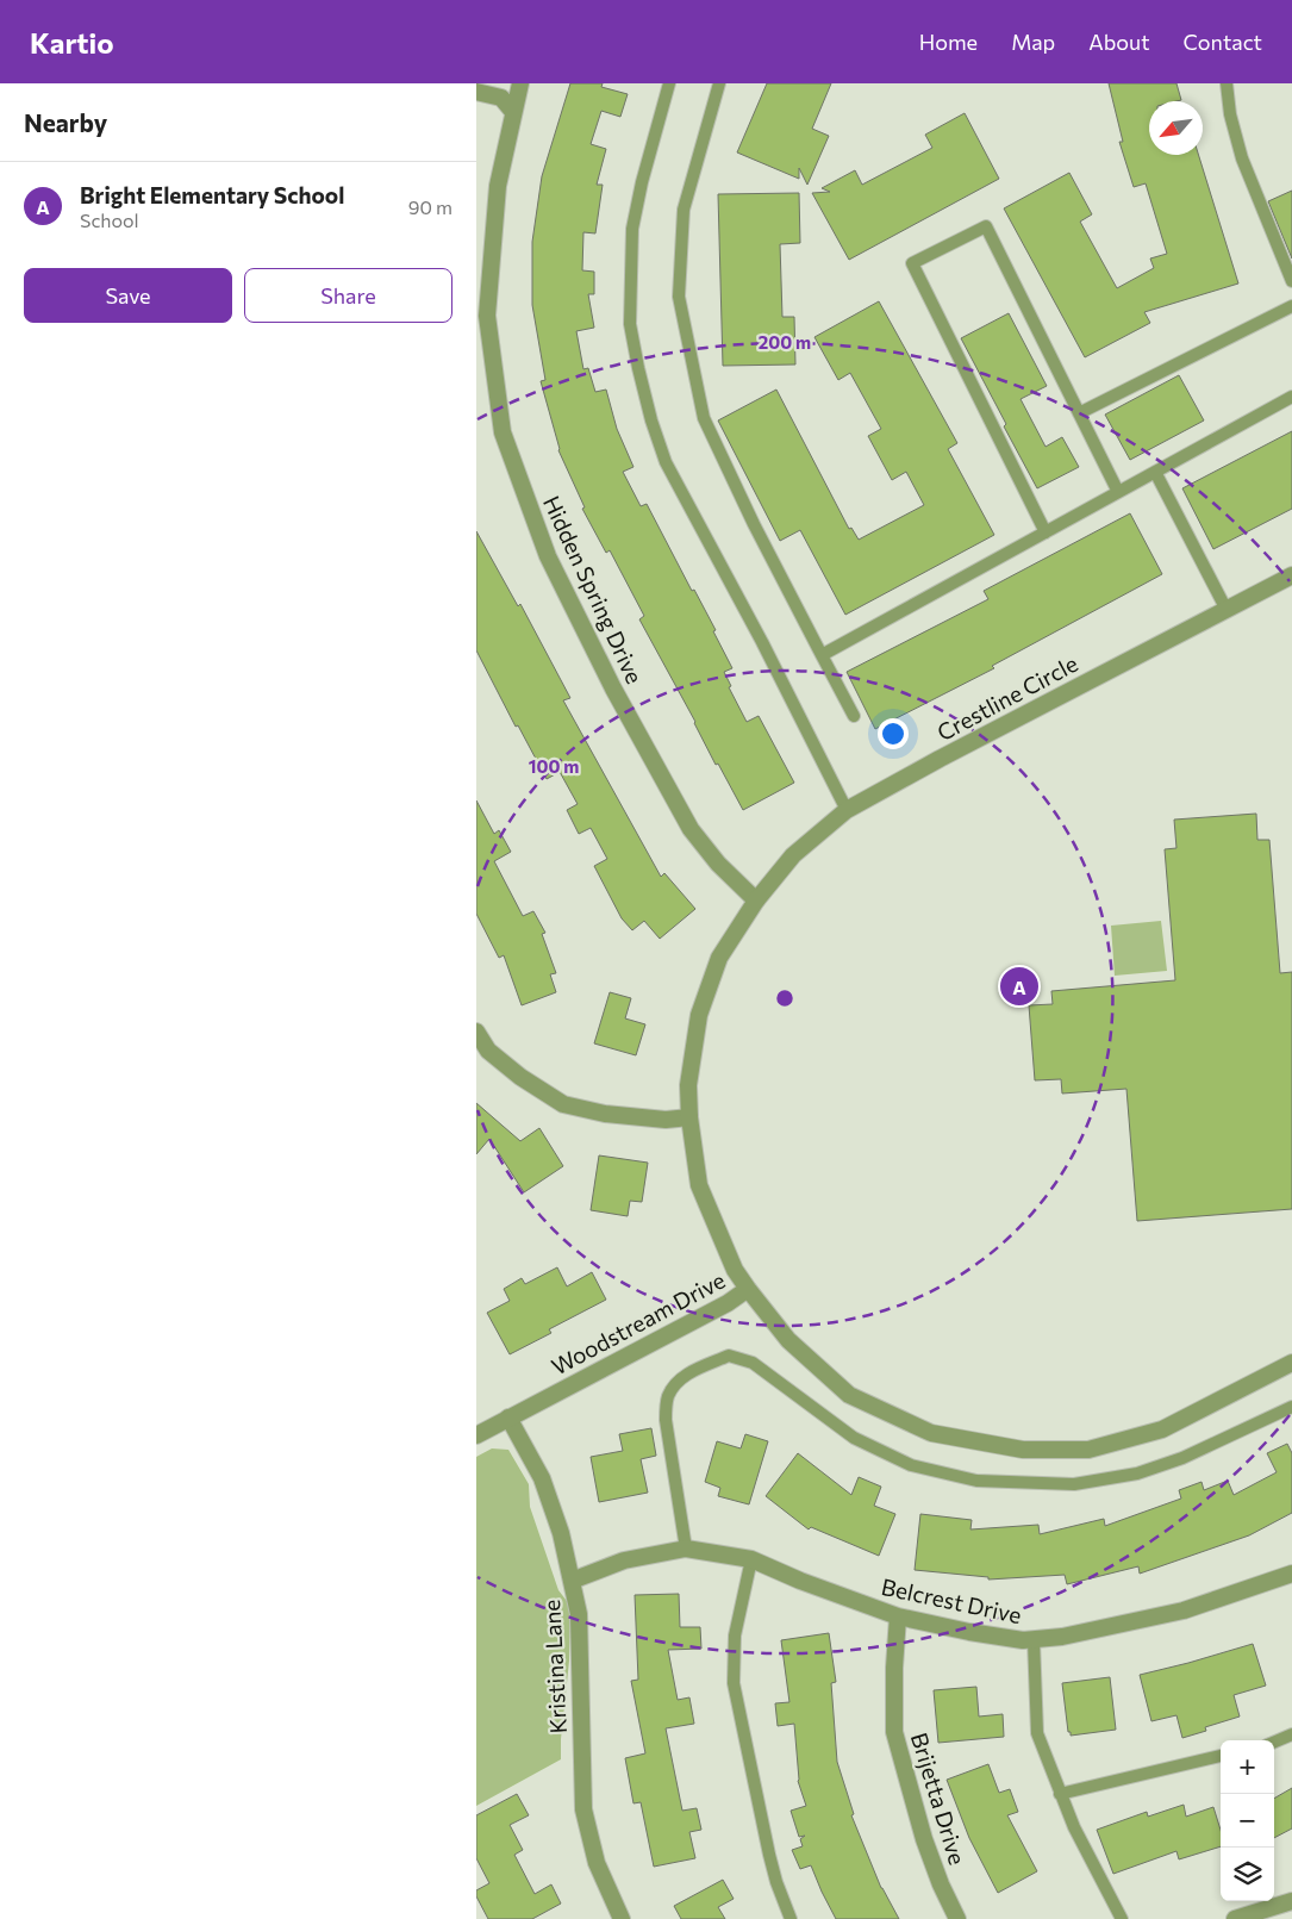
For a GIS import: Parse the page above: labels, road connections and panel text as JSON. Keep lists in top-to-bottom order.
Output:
{
  "streets": {
    "street": [
      "Hidden Spring Drive",
      "Crestline Circle",
      "Woodstream Drive",
      "Belcrest Drive",
      "Kristina Lane",
      "Brijetta Drive"
    ]
  },
  "crossings": [
    ["Hidden Spring Drive", "Crestline Circle"],
    ["Crestline Circle", "Woodstream Drive"],
    ["Woodstream Drive", "Kristina Lane"],
    ["Belcrest Drive", "Kristina Lane"],
    ["Belcrest Drive", "Brijetta Drive"]
  ],
  "north": "bottom left",
  "page": {
    "header": "Kartio",
    "nav": [
      "Home",
      "Map",
      "About",
      "Contact"
    ],
    "heading": "Nearby",
    "list": [
      {
        "mark": "A",
        "name": "Bright Elementary School",
        "note": "School",
        "value": "90 m"
      }
    ],
    "buttons": ["Save", "Share"],
    "pins": "A",
    "map_buttons": ["+", "−"]
  },
  "rings": ["200 m", "100 m"]
}
